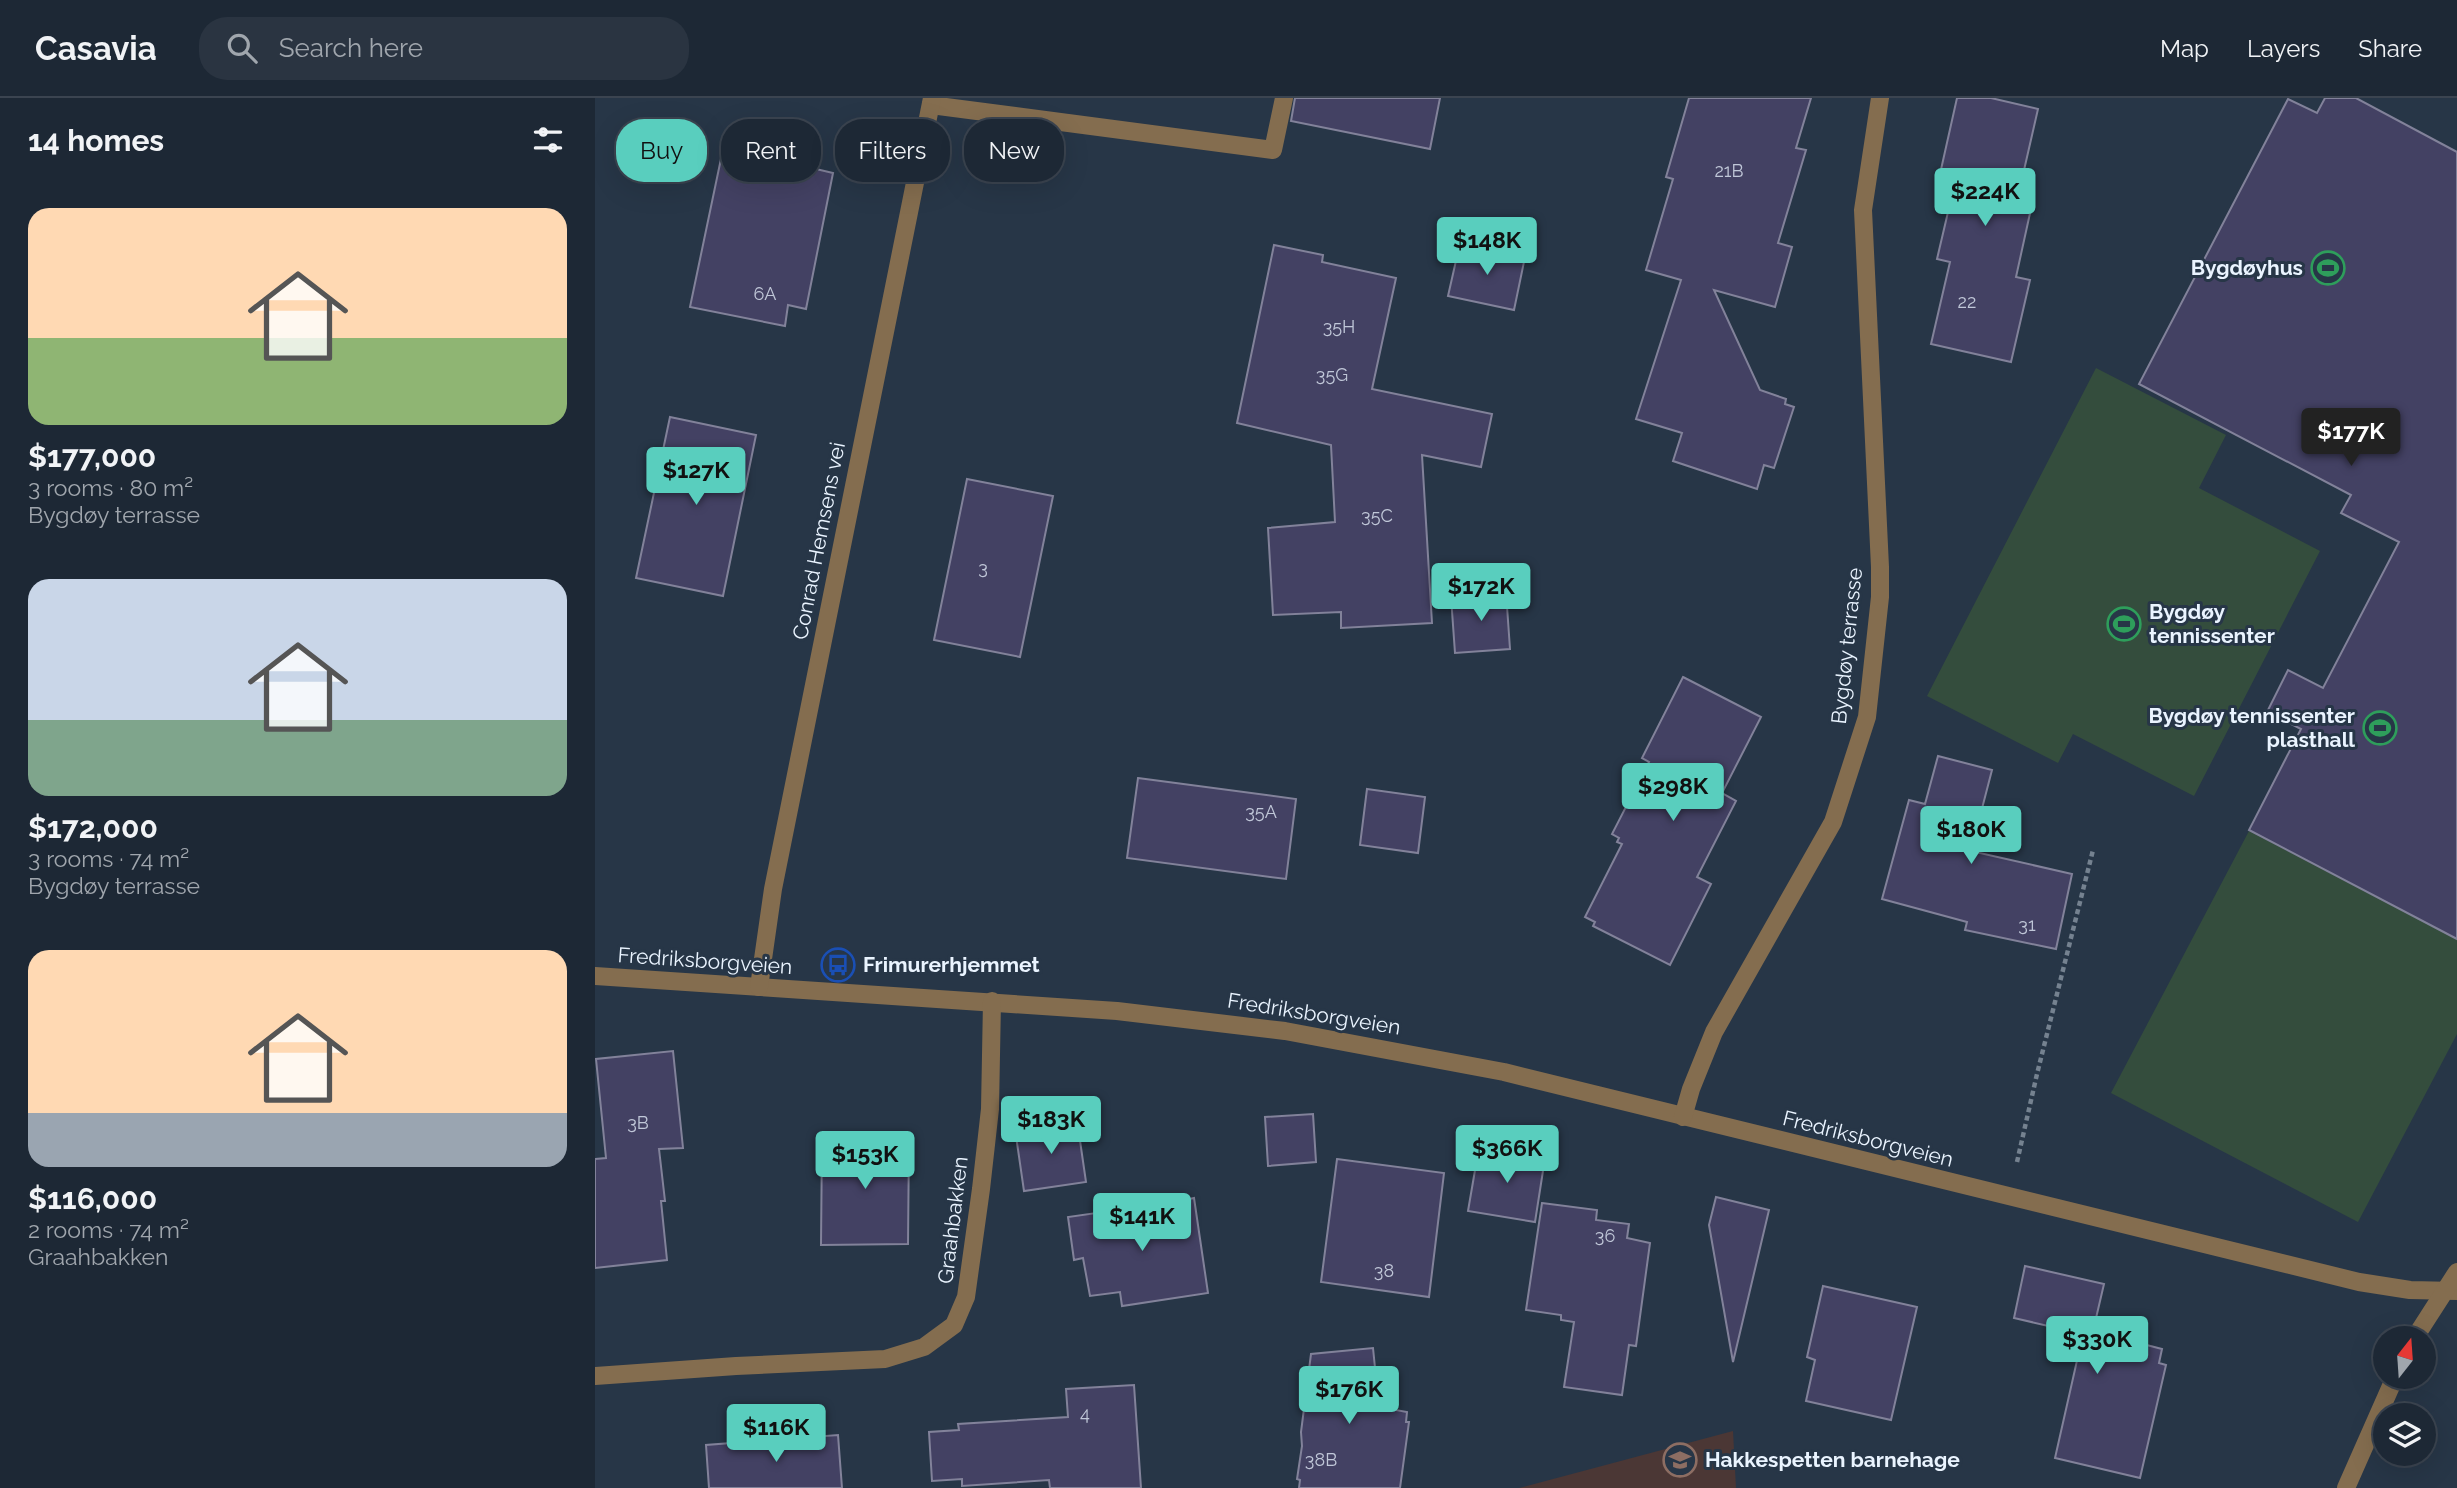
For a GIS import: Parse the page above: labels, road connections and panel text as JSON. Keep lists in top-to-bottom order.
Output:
{
  "streets": {
    "street": [
      "Conrad Hemsens vei",
      "Bygdøy terrasse",
      "Fredriksborgveien",
      "Graahbakken"
    ]
  },
  "crossings": [
    ["Conrad Hemsens vei", "Fredriksborgveien"],
    ["Bygdøy terrasse", "Fredriksborgveien"],
    ["Fredriksborgveien", "Graahbakken"]
  ],
  "places": {
    "sports": ["Bygdøyhus", "Bygdøy tennissenter", "Bygdøy tennissenter plasthall"],
    "bus stop": ["Frimurerhjemmet"],
    "school or university": ["Hakkespetten barnehage"]
  },
  "house_numbers": [
    "21B",
    "6A",
    "22",
    "35H",
    "35G",
    "35C",
    "3",
    "35A",
    "31",
    "3B",
    "36",
    "38",
    "4",
    "38B"
  ],
  "north": "top",
  "page": {
    "header": "Casavia",
    "search": "Search here",
    "nav": ["Map", "Layers", "Share"],
    "heading": "14 homes",
    "chip": [
      "Buy",
      "Rent",
      "Filters",
      "New"
    ],
    "price": [
      "$224K",
      "$148K",
      "$177K",
      "$127K",
      "$172K",
      "$298K",
      "$180K",
      "$183K",
      "$366K",
      "$153K",
      "$141K",
      "$330K",
      "$176K",
      "$116K"
    ],
    "list": [
      {
        "name": "$177,000",
        "note": "3 rooms · 80 m² · Bygdøy terrasse"
      },
      {
        "name": "$172,000",
        "note": "3 rooms · 74 m² · Bygdøy terrasse"
      },
      {
        "name": "$116,000",
        "note": "2 rooms · 74 m² · Graahbakken"
      }
    ]
  }
}
